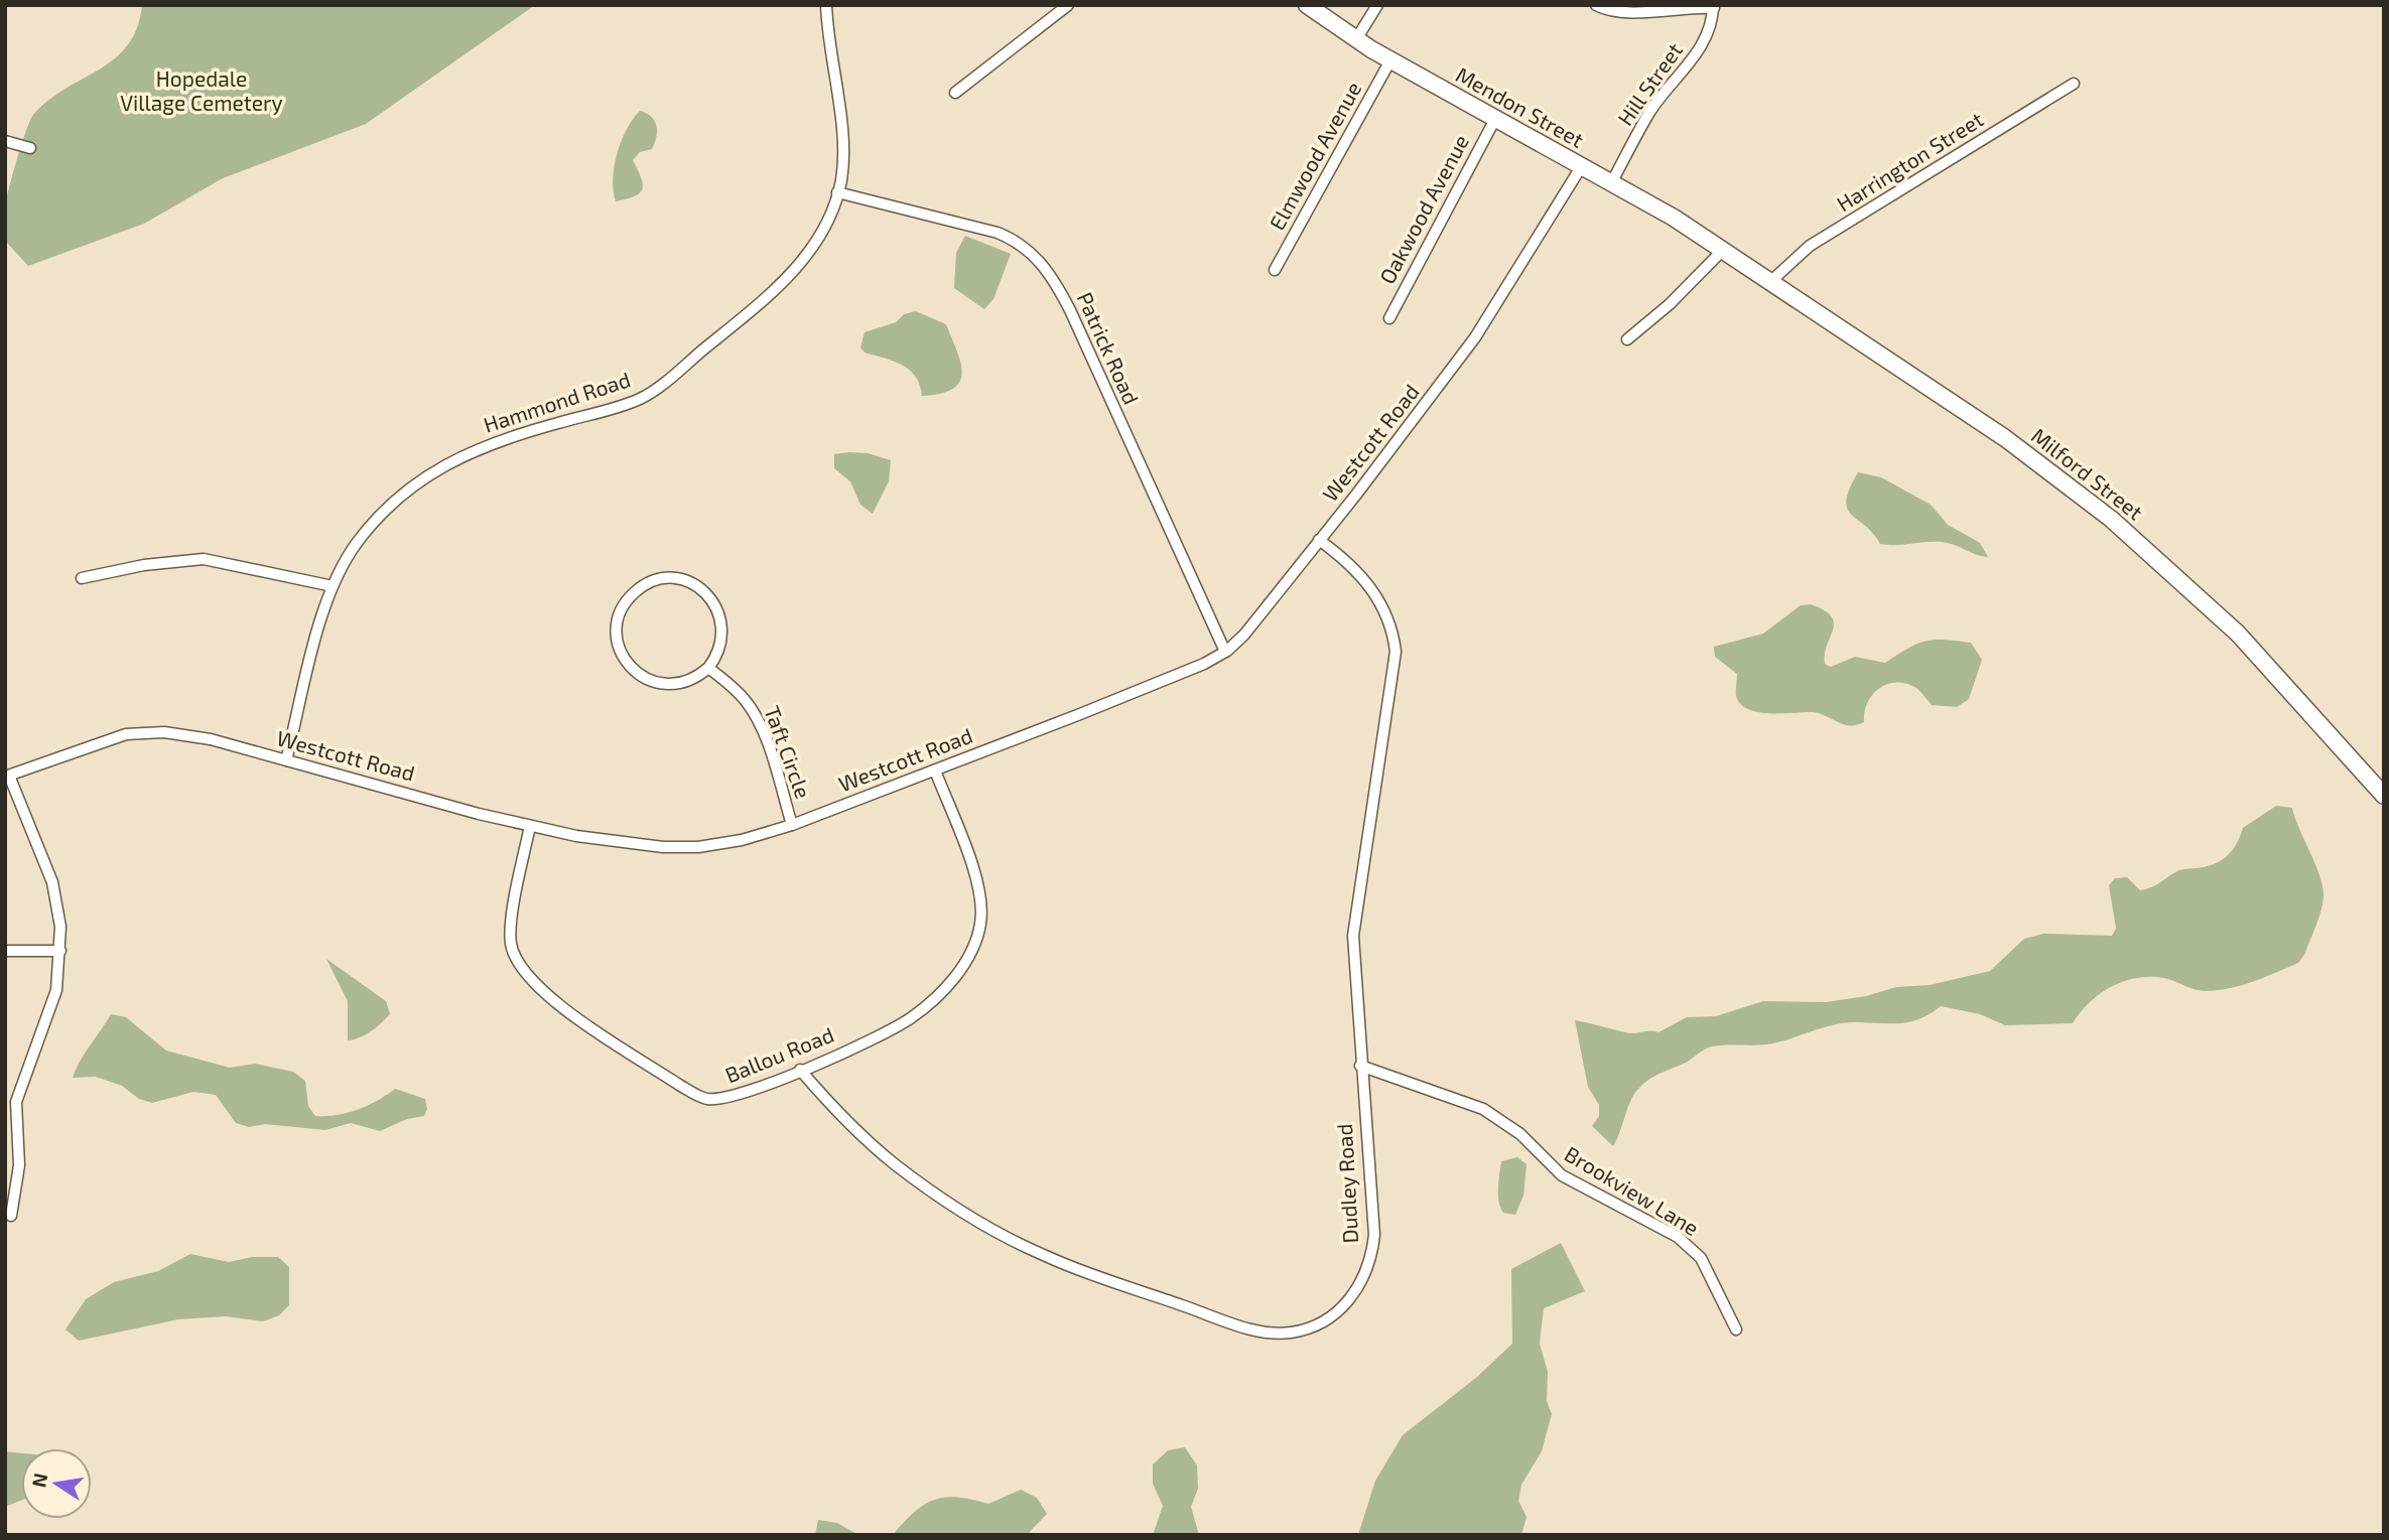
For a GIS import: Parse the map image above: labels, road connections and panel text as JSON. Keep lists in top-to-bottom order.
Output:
{
  "streets": {
    "main road": ["Mendon Street", "Milford Street"],
    "street": [
      "Hill Street",
      "Elmwood Avenue",
      "Harrington Street",
      "Oakwood Avenue",
      "Patrick Road",
      "Hammond Road",
      "Westcott Road",
      "Taft Circle",
      "Ballou Road",
      "Dudley Road",
      "Brookview Lane"
    ]
  },
  "crossings": [
    ["Hill Street", "Mendon Street"],
    ["Mendon Street", "Elmwood Avenue"],
    ["Mendon Street", "Oakwood Avenue"],
    ["Mendon Street", "Westcott Road"],
    ["Mendon Street", "Milford Street"],
    ["Harrington Street", "Milford Street"],
    ["Patrick Road", "Hammond Road"],
    ["Patrick Road", "Westcott Road"],
    ["Hammond Road", "Westcott Road"],
    ["Westcott Road", "Taft Circle"],
    ["Westcott Road", "Ballou Road"],
    ["Westcott Road", "Dudley Road"],
    ["Ballou Road", "Dudley Road"],
    ["Dudley Road", "Brookview Lane"]
  ],
  "parks": ["Hopedale Village Cemetery"],
  "north": "left"
}
